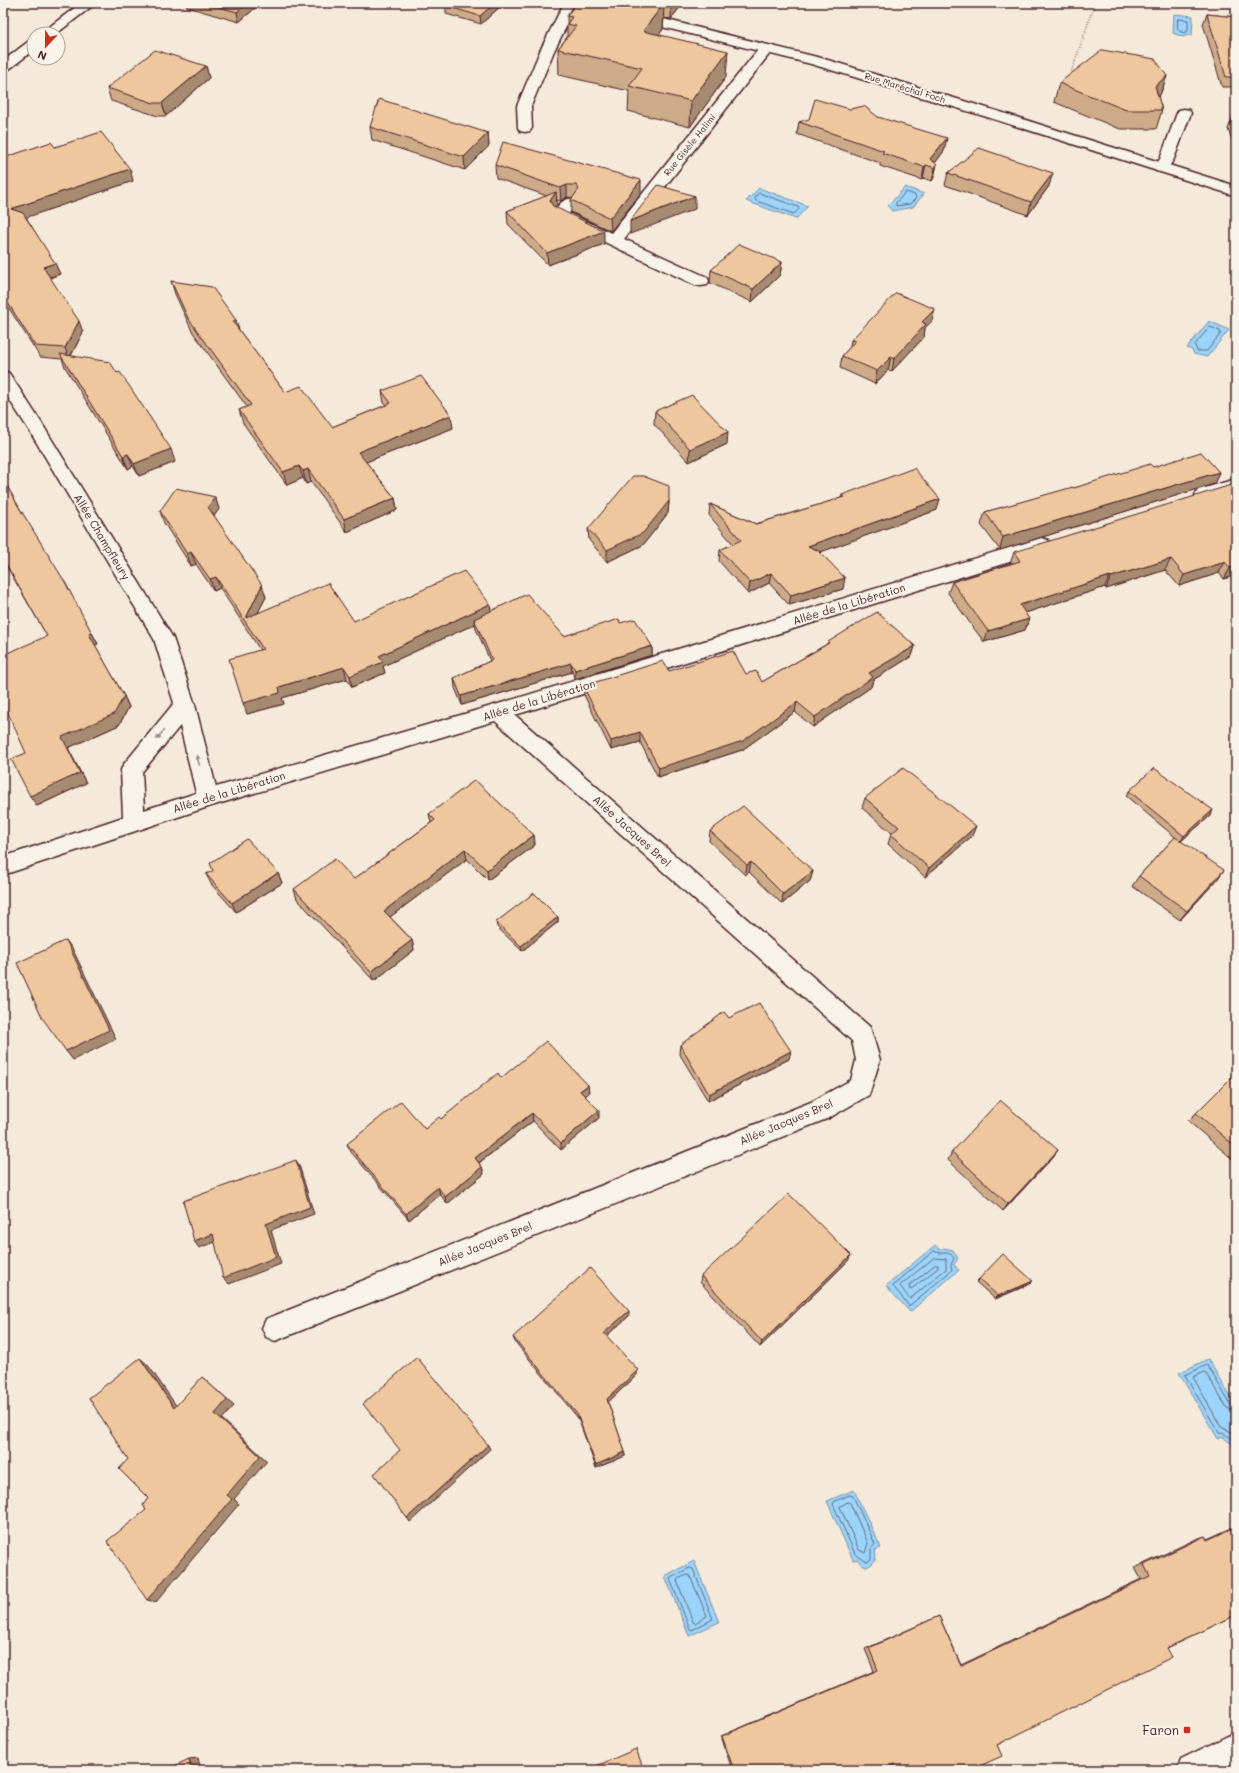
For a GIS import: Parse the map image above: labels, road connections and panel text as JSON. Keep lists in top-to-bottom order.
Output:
{
  "streets": {
    "street": [
      "Rue Maréchal Foch",
      "Rue Gisèle Halimi",
      "Allée Champfleury",
      "Allée de la Libération",
      "Allée Jacques Brel"
    ]
  },
  "crossings": [
    ["Rue Maréchal Foch", "Rue Gisèle Halimi"],
    ["Allée Champfleury", "Allée de la Libération"],
    ["Allée de la Libération", "Allée Jacques Brel"]
  ],
  "places": {
    "transit": ["Faron"]
  },
  "north": "bottom"
}
